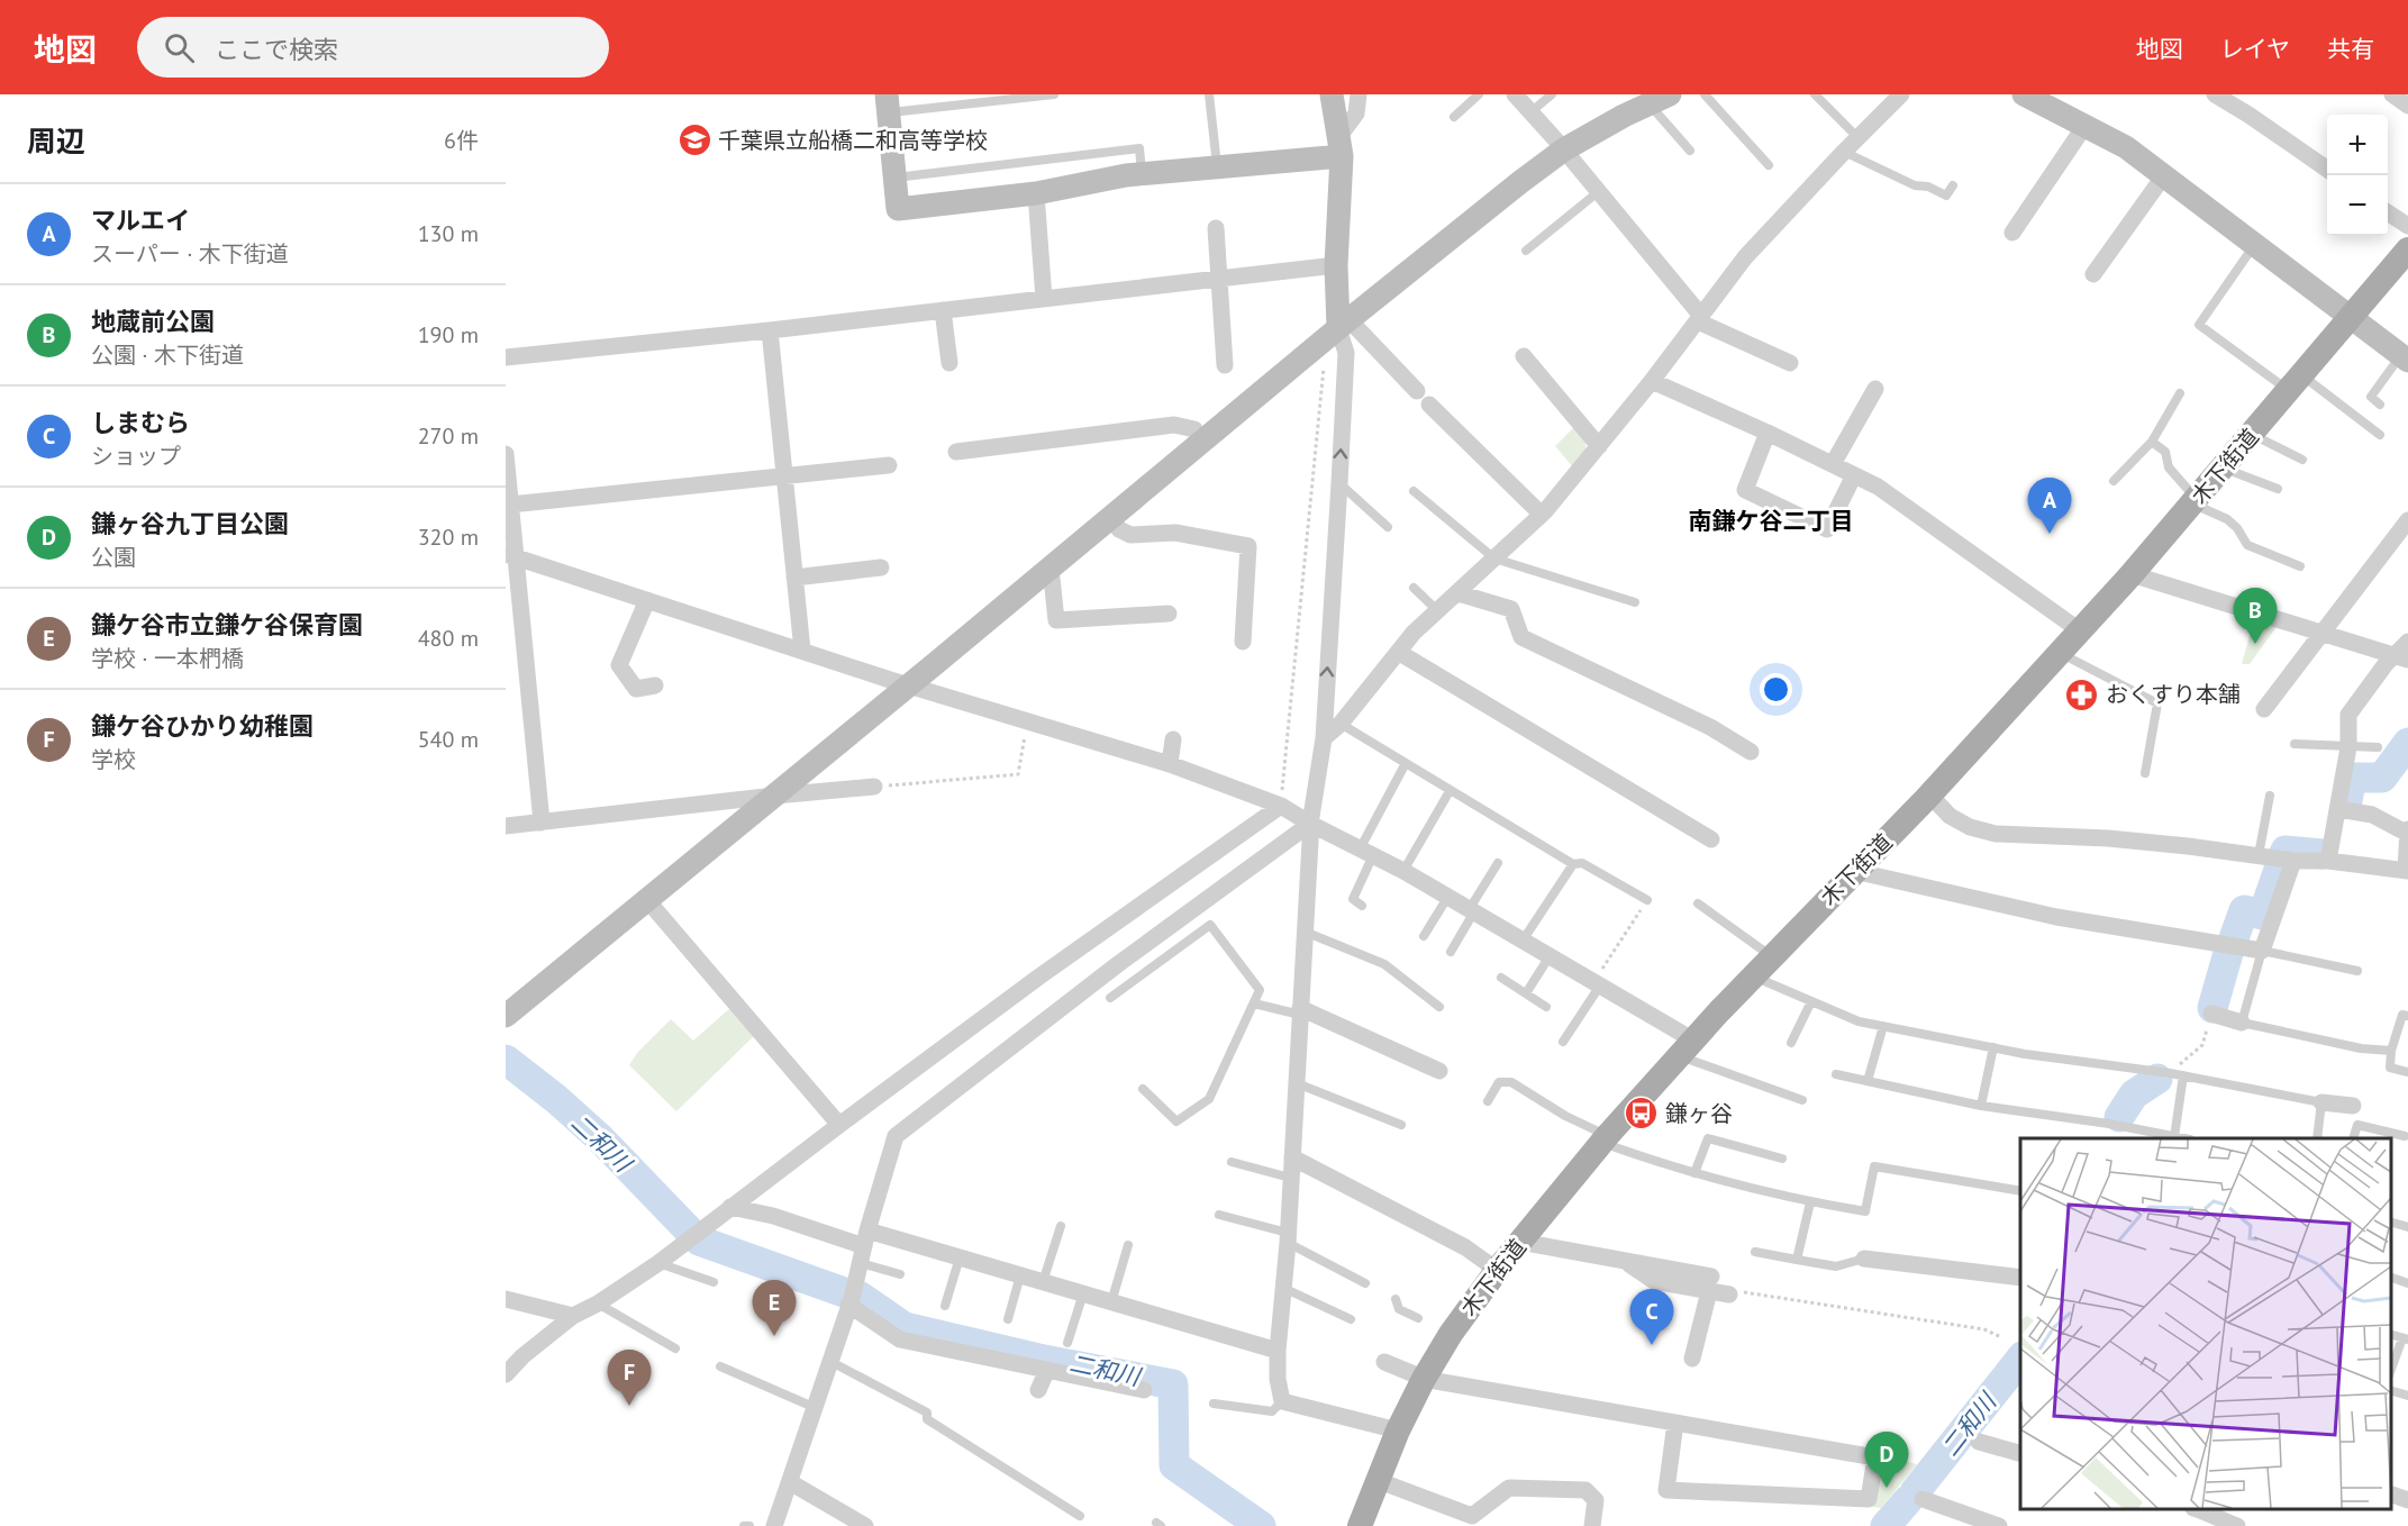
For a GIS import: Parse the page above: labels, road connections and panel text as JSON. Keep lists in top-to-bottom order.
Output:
{
  "streets": {
    "main road": ["木下街道"]
  },
  "districts": ["南鎌ケ谷二丁目"],
  "water": ["二和川"],
  "places": {
    "school or university": ["千葉県立船橋二和高等学校"],
    "pharmacy": ["おくすり本舗"],
    "bus stop": ["鎌ヶ谷"]
  },
  "page": {
    "header": "地図",
    "search": "ここで検索",
    "nav": ["地図", "レイヤ", "共有"],
    "heading": ["周辺", "6件"],
    "map_buttons": ["+", "−"],
    "list": [
      {
        "mark": "A",
        "name": "マルエイ",
        "note": "スーパー · 木下街道",
        "value": "130 m"
      },
      {
        "mark": "B",
        "name": "地蔵前公園",
        "note": "公園 · 木下街道",
        "value": "190 m"
      },
      {
        "mark": "C",
        "name": "しまむら",
        "note": "ショップ",
        "value": "270 m"
      },
      {
        "mark": "D",
        "name": "鎌ヶ谷九丁目公園",
        "note": "公園",
        "value": "320 m"
      },
      {
        "mark": "E",
        "name": "鎌ケ谷市立鎌ケ谷保育園",
        "note": "学校 · 一本椚橋",
        "value": "480 m"
      },
      {
        "mark": "F",
        "name": "鎌ケ谷ひかり幼稚園",
        "note": "学校",
        "value": "540 m"
      }
    ],
    "pins": [
      "A",
      "B",
      "E",
      "C",
      "F",
      "D"
    ]
  }
}
